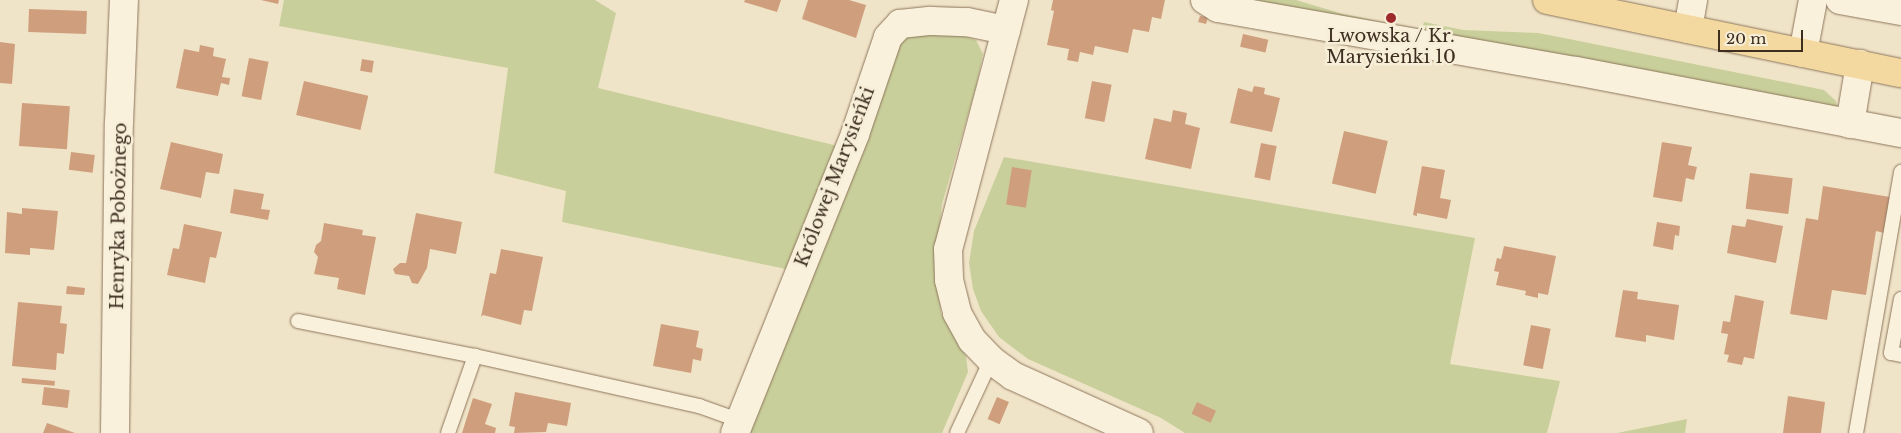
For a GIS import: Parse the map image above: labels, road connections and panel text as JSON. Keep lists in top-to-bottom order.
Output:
{
  "streets": {
    "street": ["Królowej Marysieńki", "Henryka Pobożnego"]
  },
  "places": ["Lwowska / Kr. Marysieńki 10"],
  "scale_bar": "20 m"
}
